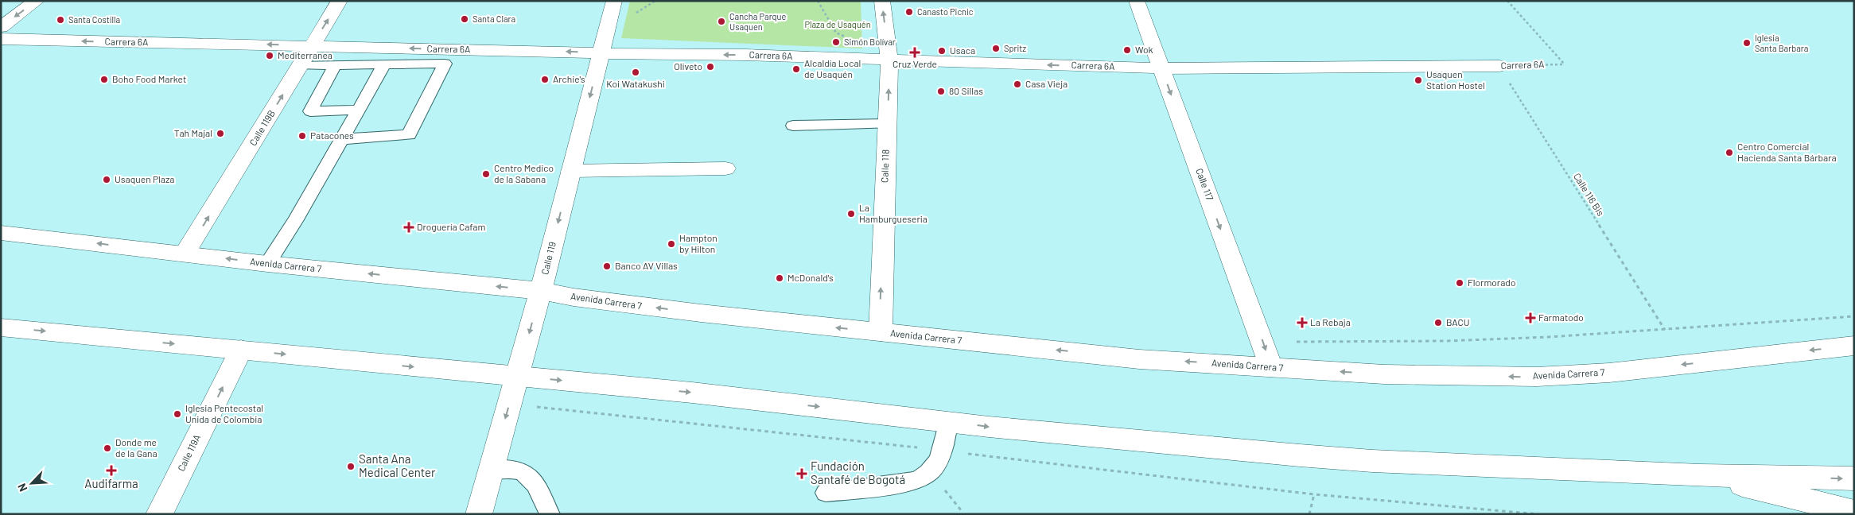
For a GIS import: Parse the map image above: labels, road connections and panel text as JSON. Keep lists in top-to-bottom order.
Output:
{
  "streets": {
    "street": [
      "Carrera 6A",
      "Calle 119B",
      "Calle 118",
      "Calle 117",
      "Calle 119",
      "Avenida Carrera 7",
      "Calle 119A"
    ],
    "path": ["Calle 116 Bis"]
  },
  "crossings": [
    ["Carrera 6A", "Calle 119B"],
    ["Carrera 6A", "Calle 118"],
    ["Carrera 6A", "Calle 117"],
    ["Carrera 6A", "Calle 116 Bis"],
    ["Carrera 6A", "Calle 119"],
    ["Calle 119B", "Avenida Carrera 7"],
    ["Calle 118", "Avenida Carrera 7"],
    ["Calle 117", "Avenida Carrera 7"],
    ["Calle 119", "Avenida Carrera 7"]
  ],
  "one_way": [
    "Carrera 6A",
    "Calle 119B",
    "Calle 118",
    "Calle 117",
    "Calle 119",
    "Calle 119A"
  ],
  "parks": ["Plaza de Usaquén"],
  "places": {
    "other": [
      "Canasto Picnic",
      "Santa Clara",
      "Santa Costilla",
      "Cancha Parque Usaquen",
      "Simón Bolívar",
      "Iglesia Santa Barbara",
      "Spritz",
      "Wok",
      "Usaca",
      "Mediterranea",
      "Oliveto",
      "Alcaldía Local de Usaquén",
      "Koi Watakushi",
      "Boho Food Market",
      "Archie's",
      "Usaquen Station Hostel",
      "Casa Vieja",
      "80 Sillas",
      "Tah Majal",
      "Patacones",
      "Centro Comercial Hacienda Santa Bárbara",
      "Centro Medico de la Sabana",
      "Usaquen Plaza",
      "La Hamburgueseria",
      "Hampton by Hilton",
      "Banco AV Villas",
      "McDonald's",
      "Flormorado",
      "BACU",
      "Iglesia Pentecostal Unida de Colombia",
      "Donde me de la Gana",
      "Santa Ana Medical Center"
    ],
    "health": [
      "Cruz Verde",
      "Droguería Cafam",
      "Farmatodo",
      "La Rebaja",
      "Audifarma",
      "Fundación Santafé de Bogotá"
    ]
  },
  "north": "bottom left"
}
